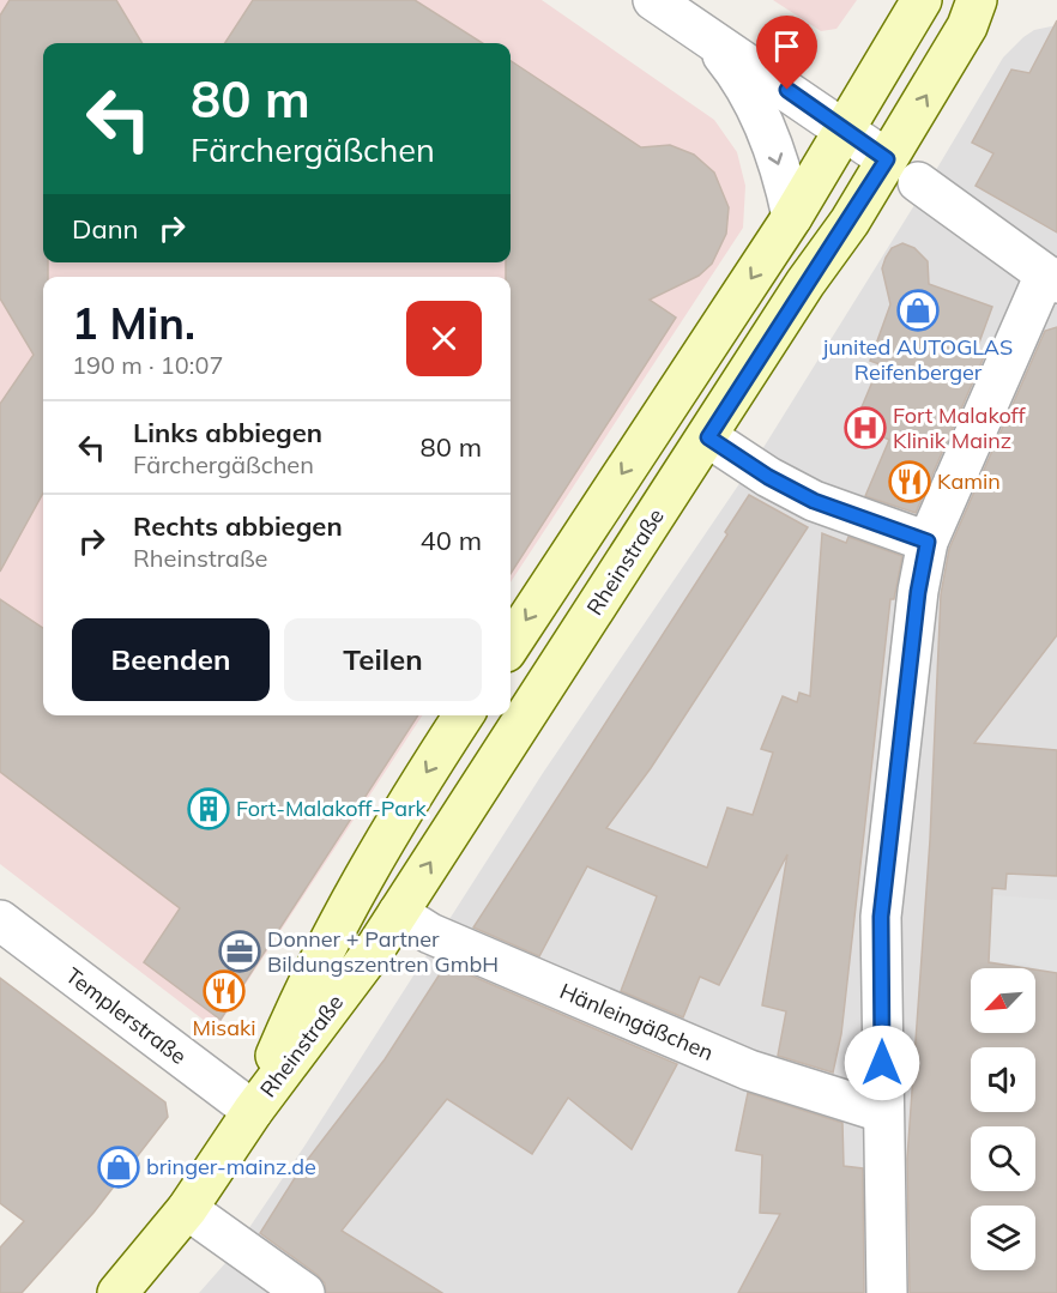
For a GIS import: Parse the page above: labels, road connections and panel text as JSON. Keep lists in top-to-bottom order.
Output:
{
  "streets": {
    "main road": ["Rheinstraße"],
    "street": ["Templerstraße", "Hänleingäßchen"]
  },
  "crossings": [
    ["Rheinstraße", "Templerstraße"],
    ["Rheinstraße", "Hänleingäßchen"]
  ],
  "places": {
    "shop": ["junited AUTOGLAS Reifenberger", "bringer-mainz.de"],
    "hospital": ["Fort Malakoff Klinik Mainz"],
    "restaurant": ["Kamin", "Misaki"],
    "building": ["Fort-Malakoff-Park"],
    "office": ["Donner + Partner Bildungszentren GmbH"]
  },
  "north": "bottom left",
  "page": {
    "turn": ["80 m", "Färchergäßchen"],
    "then": "Dann",
    "heading": ["1 Min.", "190 m · 10:07"],
    "list": [
      {
        "name": "Links abbiegen",
        "note": "Färchergäßchen",
        "value": "80 m"
      },
      {
        "name": "Rechts abbiegen",
        "note": "Rheinstraße",
        "value": "40 m"
      }
    ],
    "buttons": ["Beenden", "Teilen"]
  }
}
